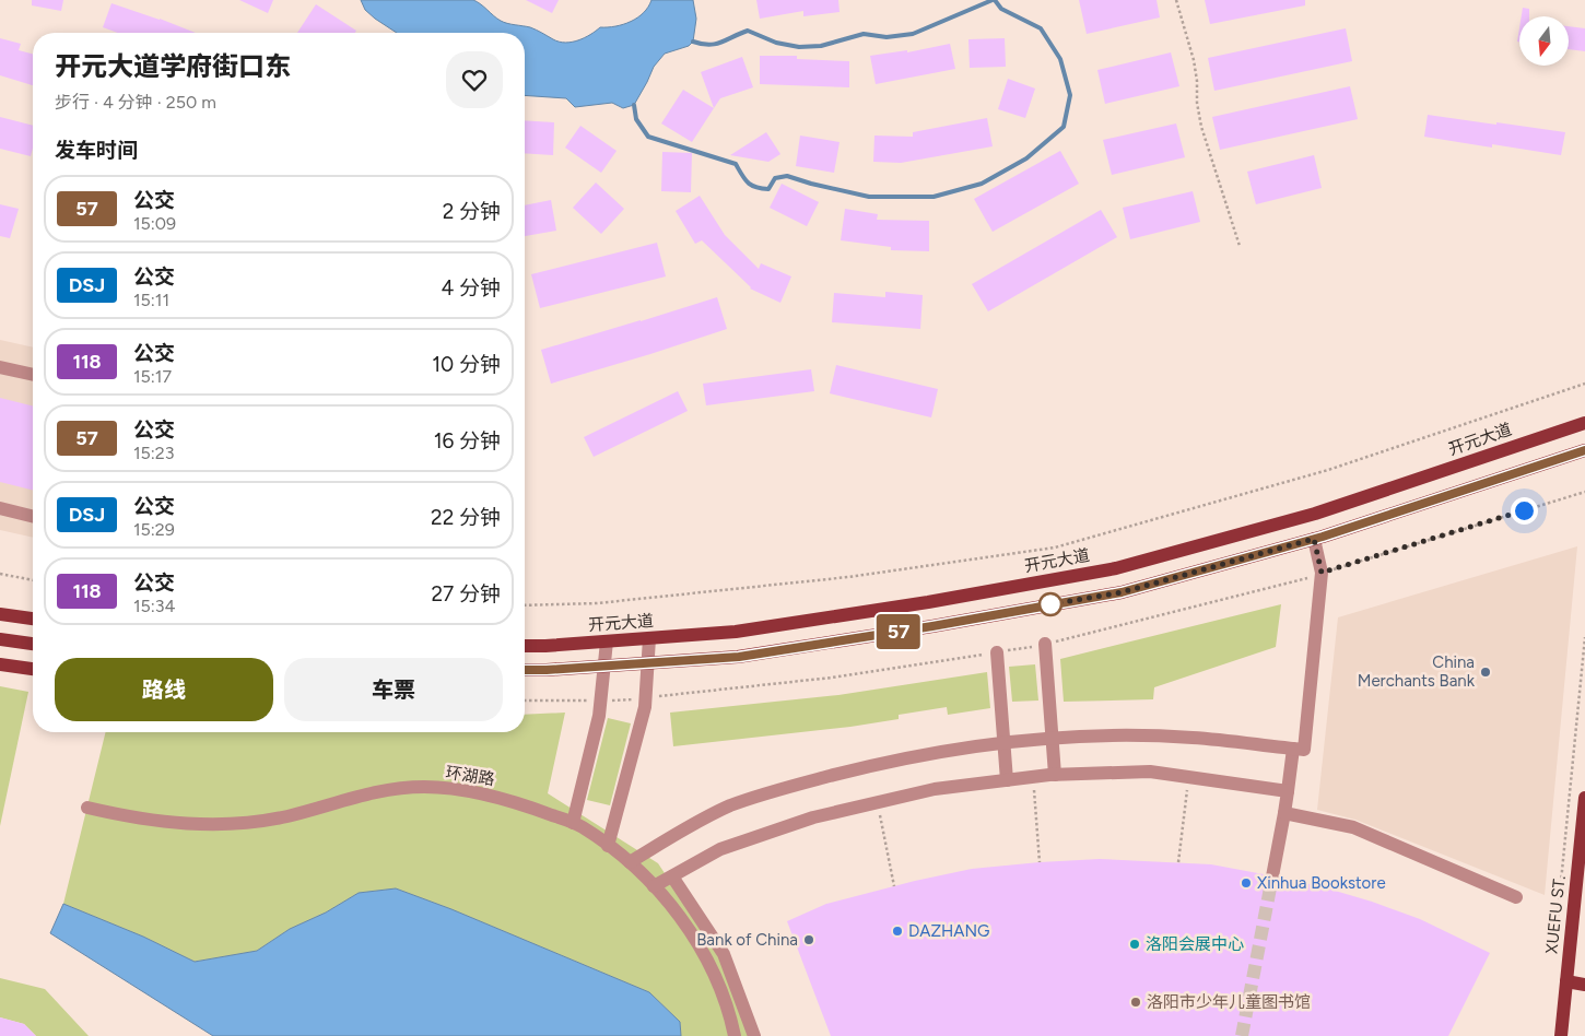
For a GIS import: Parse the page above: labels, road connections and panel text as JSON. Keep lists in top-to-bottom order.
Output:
{
  "streets": {
    "main road": ["开元大道", "XUEFU ST."],
    "street": ["环湖路"]
  },
  "places": [
    "China Merchants Bank",
    "Xinhua Bookstore",
    "DAZHANG",
    "Bank of China",
    "洛阳会展中心",
    "洛阳市少年儿童图书馆"
  ],
  "lines": ["bus line 57"],
  "north": "bottom",
  "page": {
    "on_map": "57",
    "heading": [
      ["开元大道学府街口东", "步行 · 4 分钟 · 250 m"],
      "发车时间"
    ],
    "list": [
      {
        "mark": "57",
        "name": "公交",
        "note": "15:09",
        "value": "2 分钟"
      },
      {
        "mark": "DSJ",
        "name": "公交",
        "note": "15:11",
        "value": "4 分钟"
      },
      {
        "mark": "118",
        "name": "公交",
        "note": "15:17",
        "value": "10 分钟"
      },
      {
        "mark": "57",
        "name": "公交",
        "note": "15:23",
        "value": "16 分钟"
      },
      {
        "mark": "DSJ",
        "name": "公交",
        "note": "15:29",
        "value": "22 分钟"
      },
      {
        "mark": "118",
        "name": "公交",
        "note": "15:34",
        "value": "27 分钟"
      }
    ],
    "buttons": ["路线", "车票"]
  }
}
